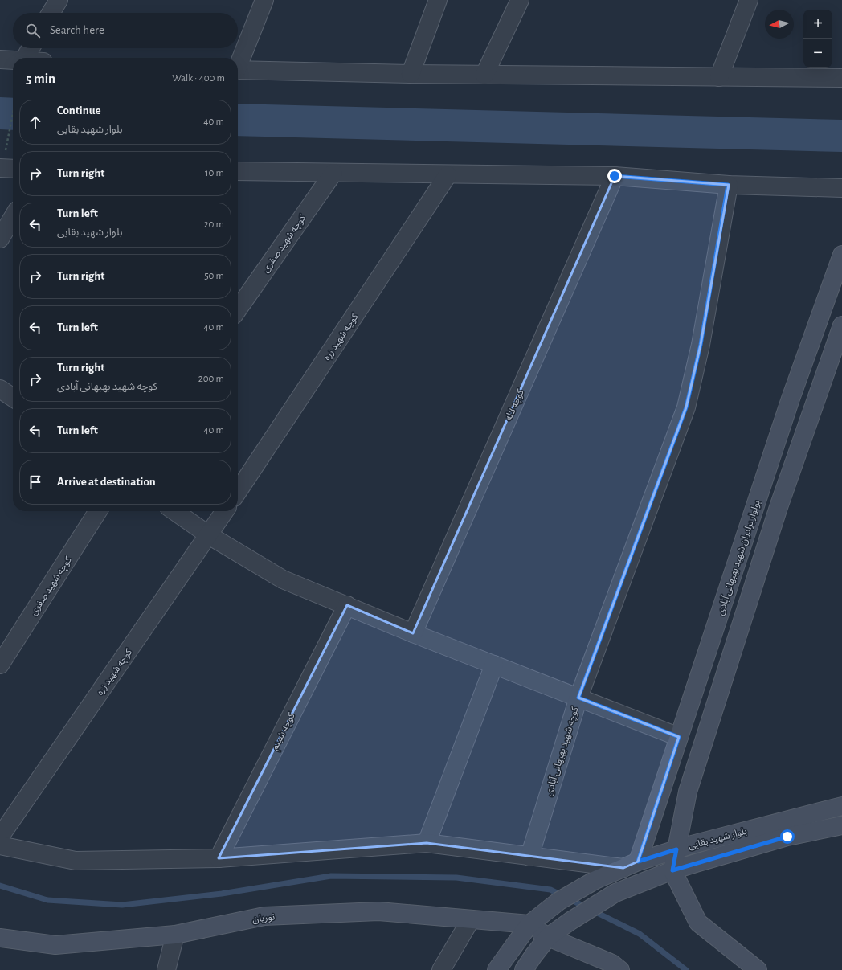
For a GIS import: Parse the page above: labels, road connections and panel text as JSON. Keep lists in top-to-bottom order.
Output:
{
  "streets": {
    "main road": ["بولوار برادران شهید بهبهانی آبادی", "بلوار شهید بقایی", "نوریان"],
    "street": [
      "کوچه شهید صفری",
      "کوچه شهید زره",
      "کوچه لاله",
      "کوچه شبنم",
      "کوچه شهید بهبهانی آبادی"
    ]
  },
  "crossings": [
    ["بولوار برادران شهید بهبهانی آبادی", "بلوار شهید بقایی"],
    ["بلوار شهید بقایی", "نوریان"]
  ],
  "north": "left",
  "page": {
    "map_buttons": ["+", "−"],
    "search": "Search here",
    "heading": ["5 min", "Walk · 400 m"],
    "list": [
      ["Continue", "بلوار شهید بقایی", "40 m"],
      ["Turn right", "10 m"],
      ["Turn left", "بلوار شهید بقایی", "20 m"],
      ["Turn right", "50 m"],
      ["Turn left", "40 m"],
      ["Turn right", "کوچه شهید بهبهانی آبادی", "200 m"],
      ["Turn left", "40 m"],
      "Arrive at destination"
    ]
  }
}
